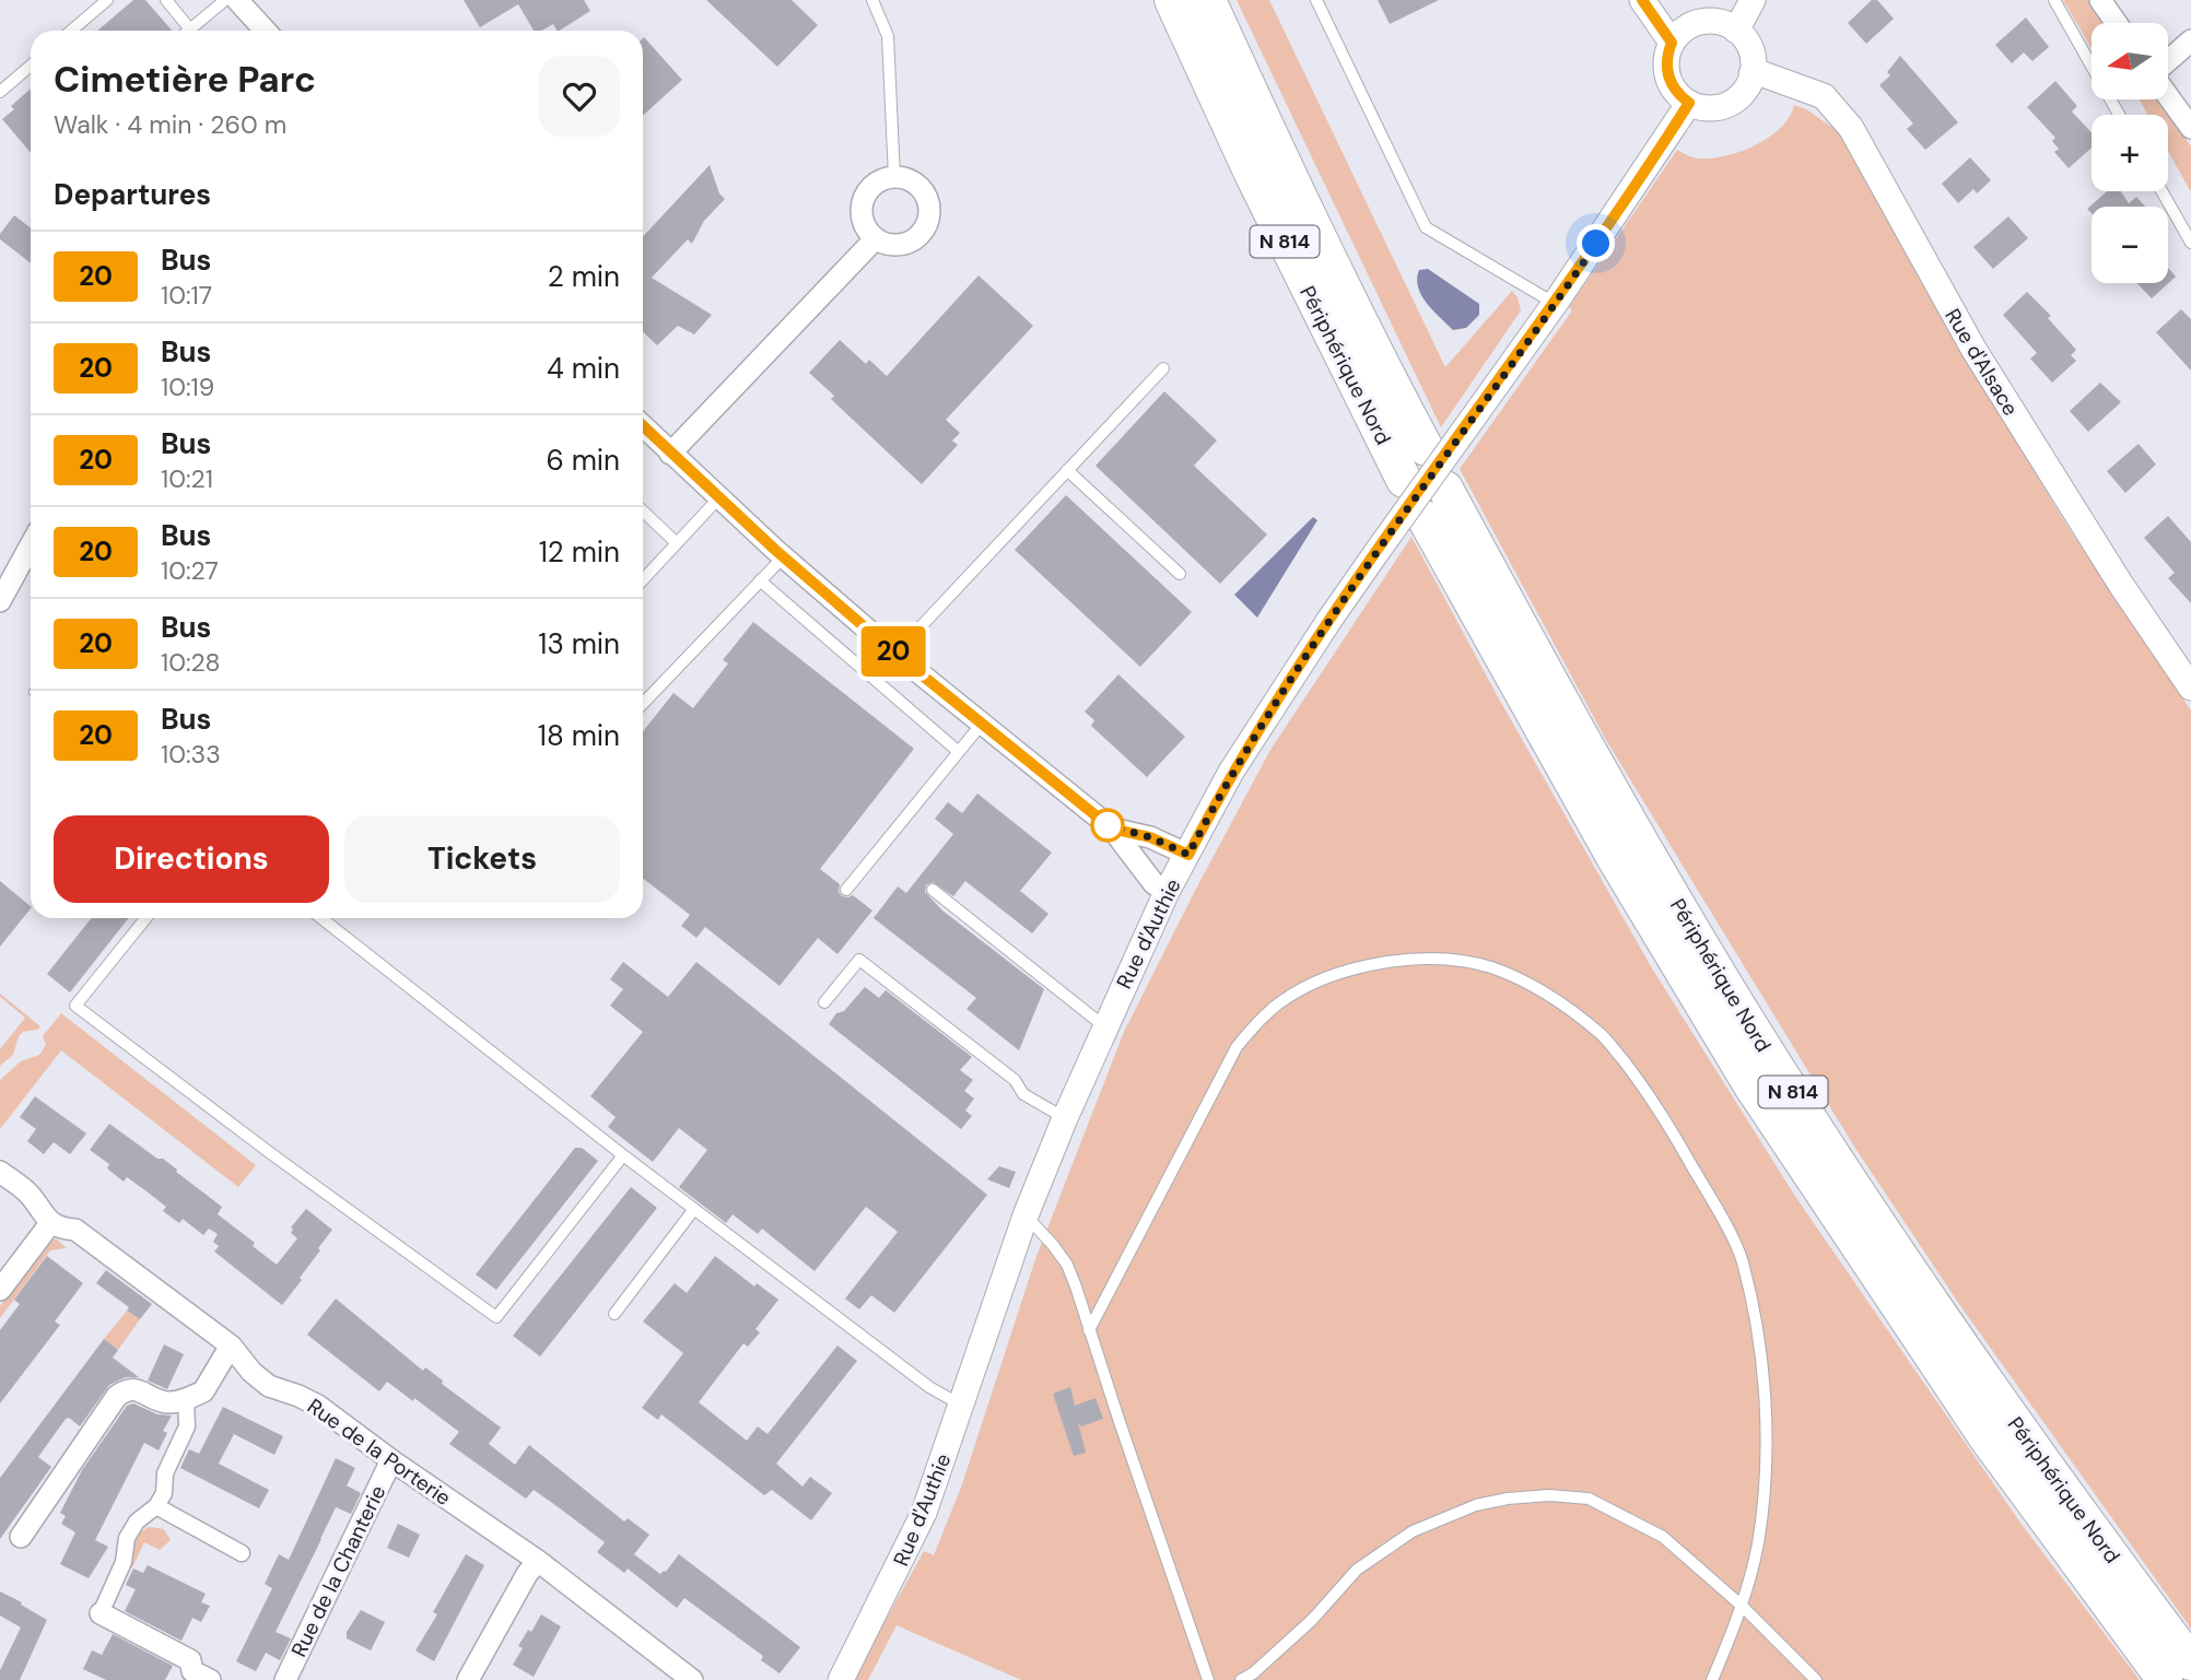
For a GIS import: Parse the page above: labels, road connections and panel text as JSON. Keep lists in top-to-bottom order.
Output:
{
  "streets": {
    "highway": ["N 814", "Périphérique Nord"],
    "street": [
      "Rue d'Alsace",
      "Rue d'Authie",
      "Rue de la Porterie",
      "Rue de la Chanterie"
    ]
  },
  "crossings": [
    ["Rue d'Alsace", "Rue d'Authie"],
    ["Rue de la Porterie", "Rue de la Chanterie"]
  ],
  "lines": ["bus line 20"],
  "north": "left",
  "page": {
    "on_map": "20",
    "map_buttons": ["+", "−"],
    "heading": [
      ["Cimetière Parc", "Walk · 4 min · 260 m"],
      "Departures"
    ],
    "list": [
      {
        "mark": "20",
        "name": "Bus",
        "note": "10:17",
        "value": "2 min"
      },
      {
        "mark": "20",
        "name": "Bus",
        "note": "10:19",
        "value": "4 min"
      },
      {
        "mark": "20",
        "name": "Bus",
        "note": "10:21",
        "value": "6 min"
      },
      {
        "mark": "20",
        "name": "Bus",
        "note": "10:27",
        "value": "12 min"
      },
      {
        "mark": "20",
        "name": "Bus",
        "note": "10:28",
        "value": "13 min"
      },
      {
        "mark": "20",
        "name": "Bus",
        "note": "10:33",
        "value": "18 min"
      }
    ],
    "buttons": ["Directions", "Tickets"]
  }
}
